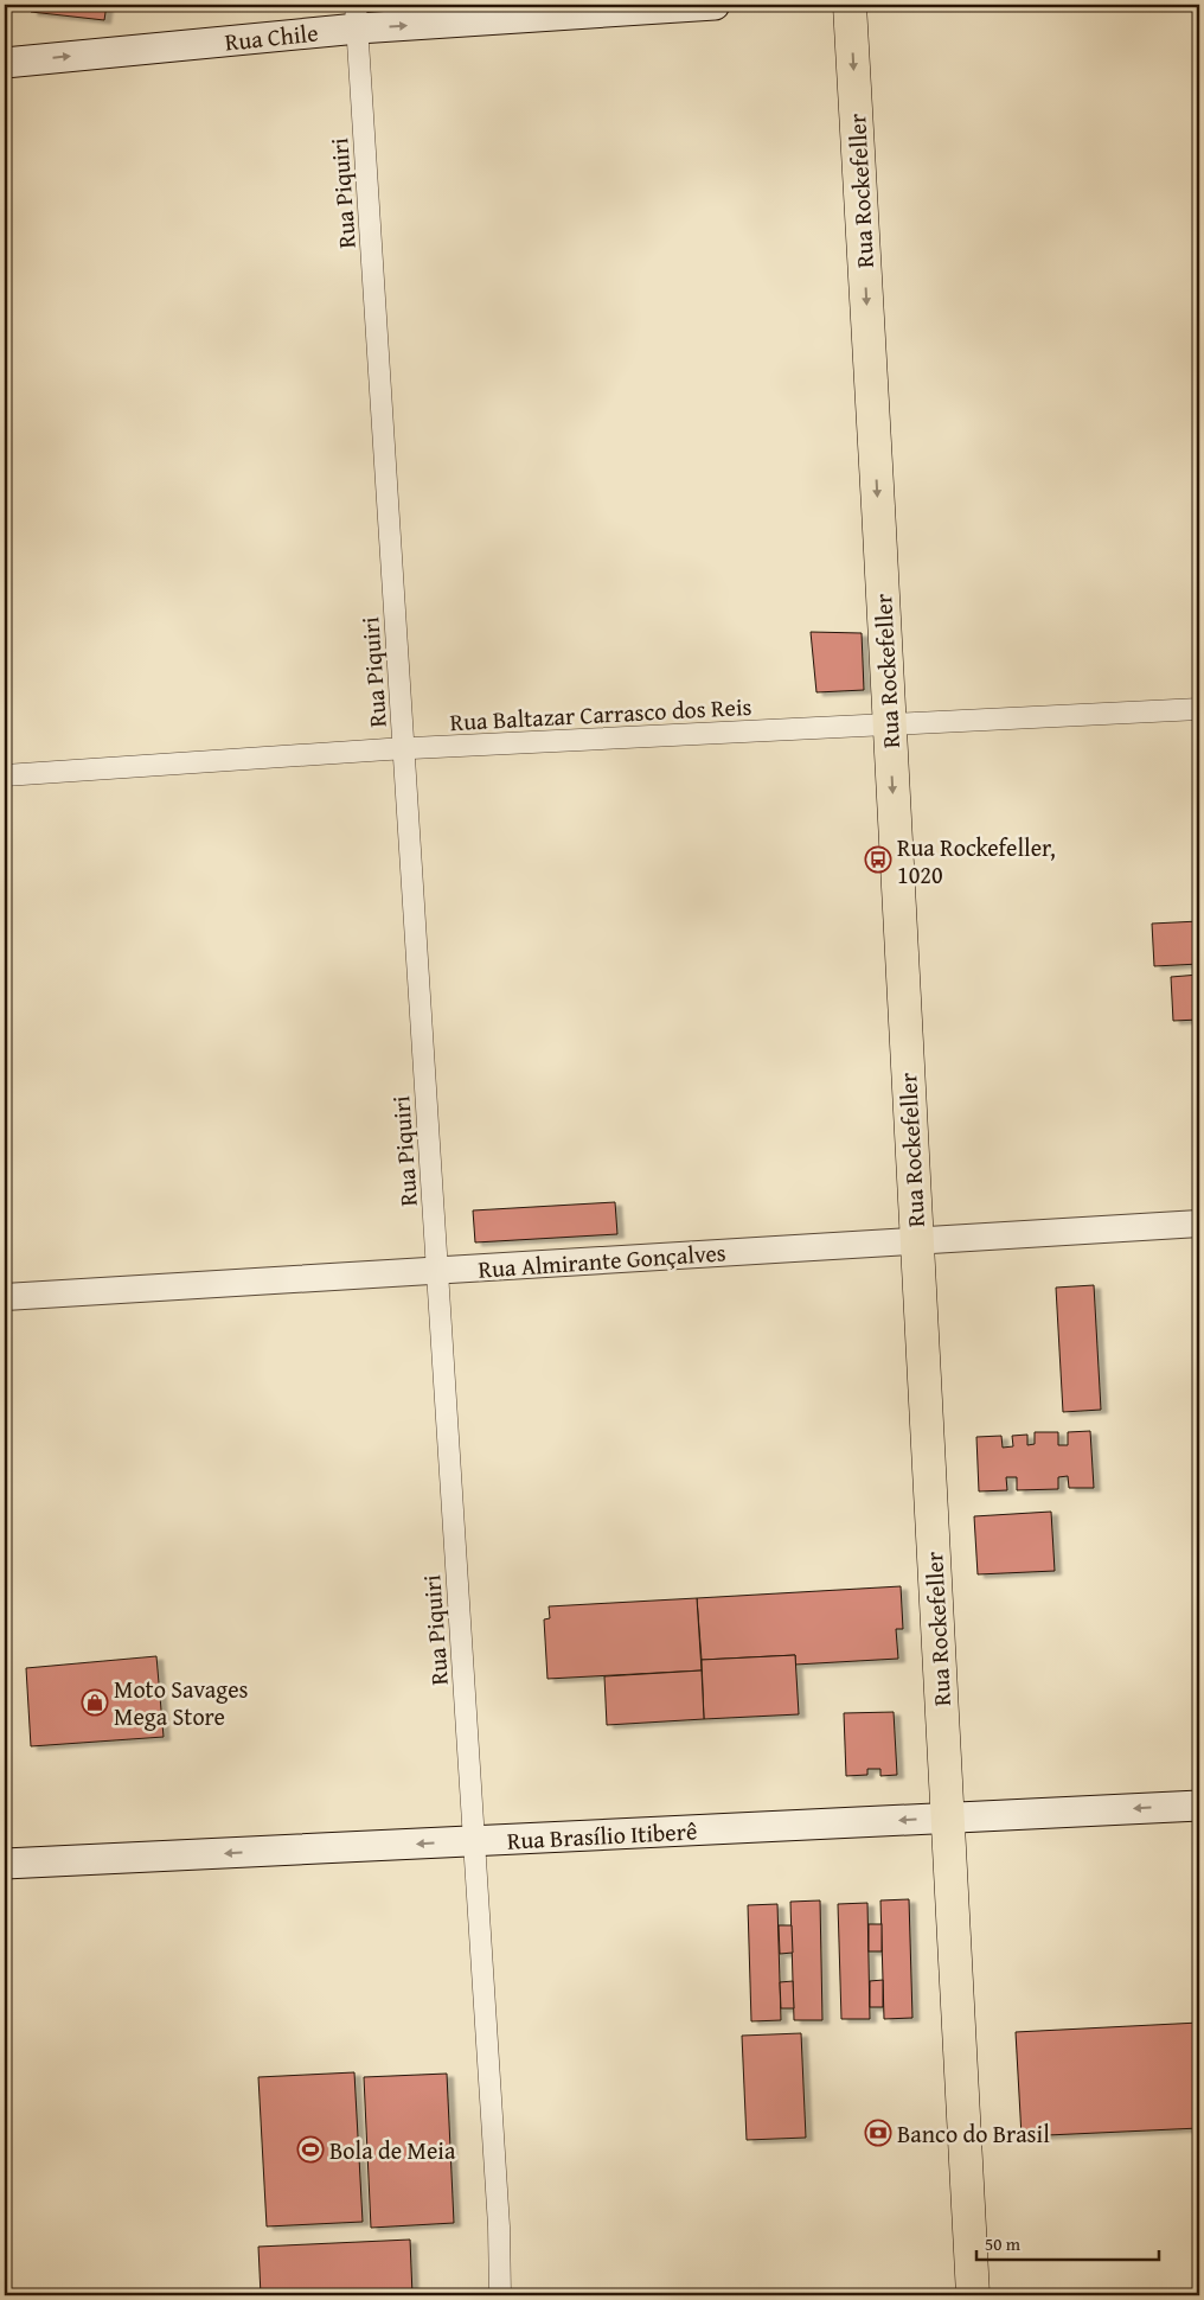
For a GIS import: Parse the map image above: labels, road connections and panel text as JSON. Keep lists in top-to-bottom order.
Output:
{
  "streets": {
    "main road": ["Rua Chile", "Rua Rockefeller", "Rua Brasílio Itiberê"],
    "street": ["Rua Piquiri", "Rua Baltazar Carrasco dos Reis", "Rua Almirante Gonçalves"]
  },
  "crossings": [
    ["Rua Chile", "Rua Piquiri"],
    ["Rua Rockefeller", "Rua Baltazar Carrasco dos Reis"],
    ["Rua Rockefeller", "Rua Almirante Gonçalves"],
    ["Rua Rockefeller", "Rua Brasílio Itiberê"],
    ["Rua Piquiri", "Rua Baltazar Carrasco dos Reis"],
    ["Rua Piquiri", "Rua Almirante Gonçalves"],
    ["Rua Piquiri", "Rua Brasílio Itiberê"]
  ],
  "one_way": ["Rua Chile", "Rua Rockefeller", "Rua Brasílio Itiberê"],
  "places": {
    "bus stop": ["Rua Rockefeller, 1020"],
    "shop": ["Moto Savages Mega Store"],
    "bank": ["Banco do Brasil"],
    "sports": ["Bola de Meia"]
  },
  "scale_bar": "50 m"
}
